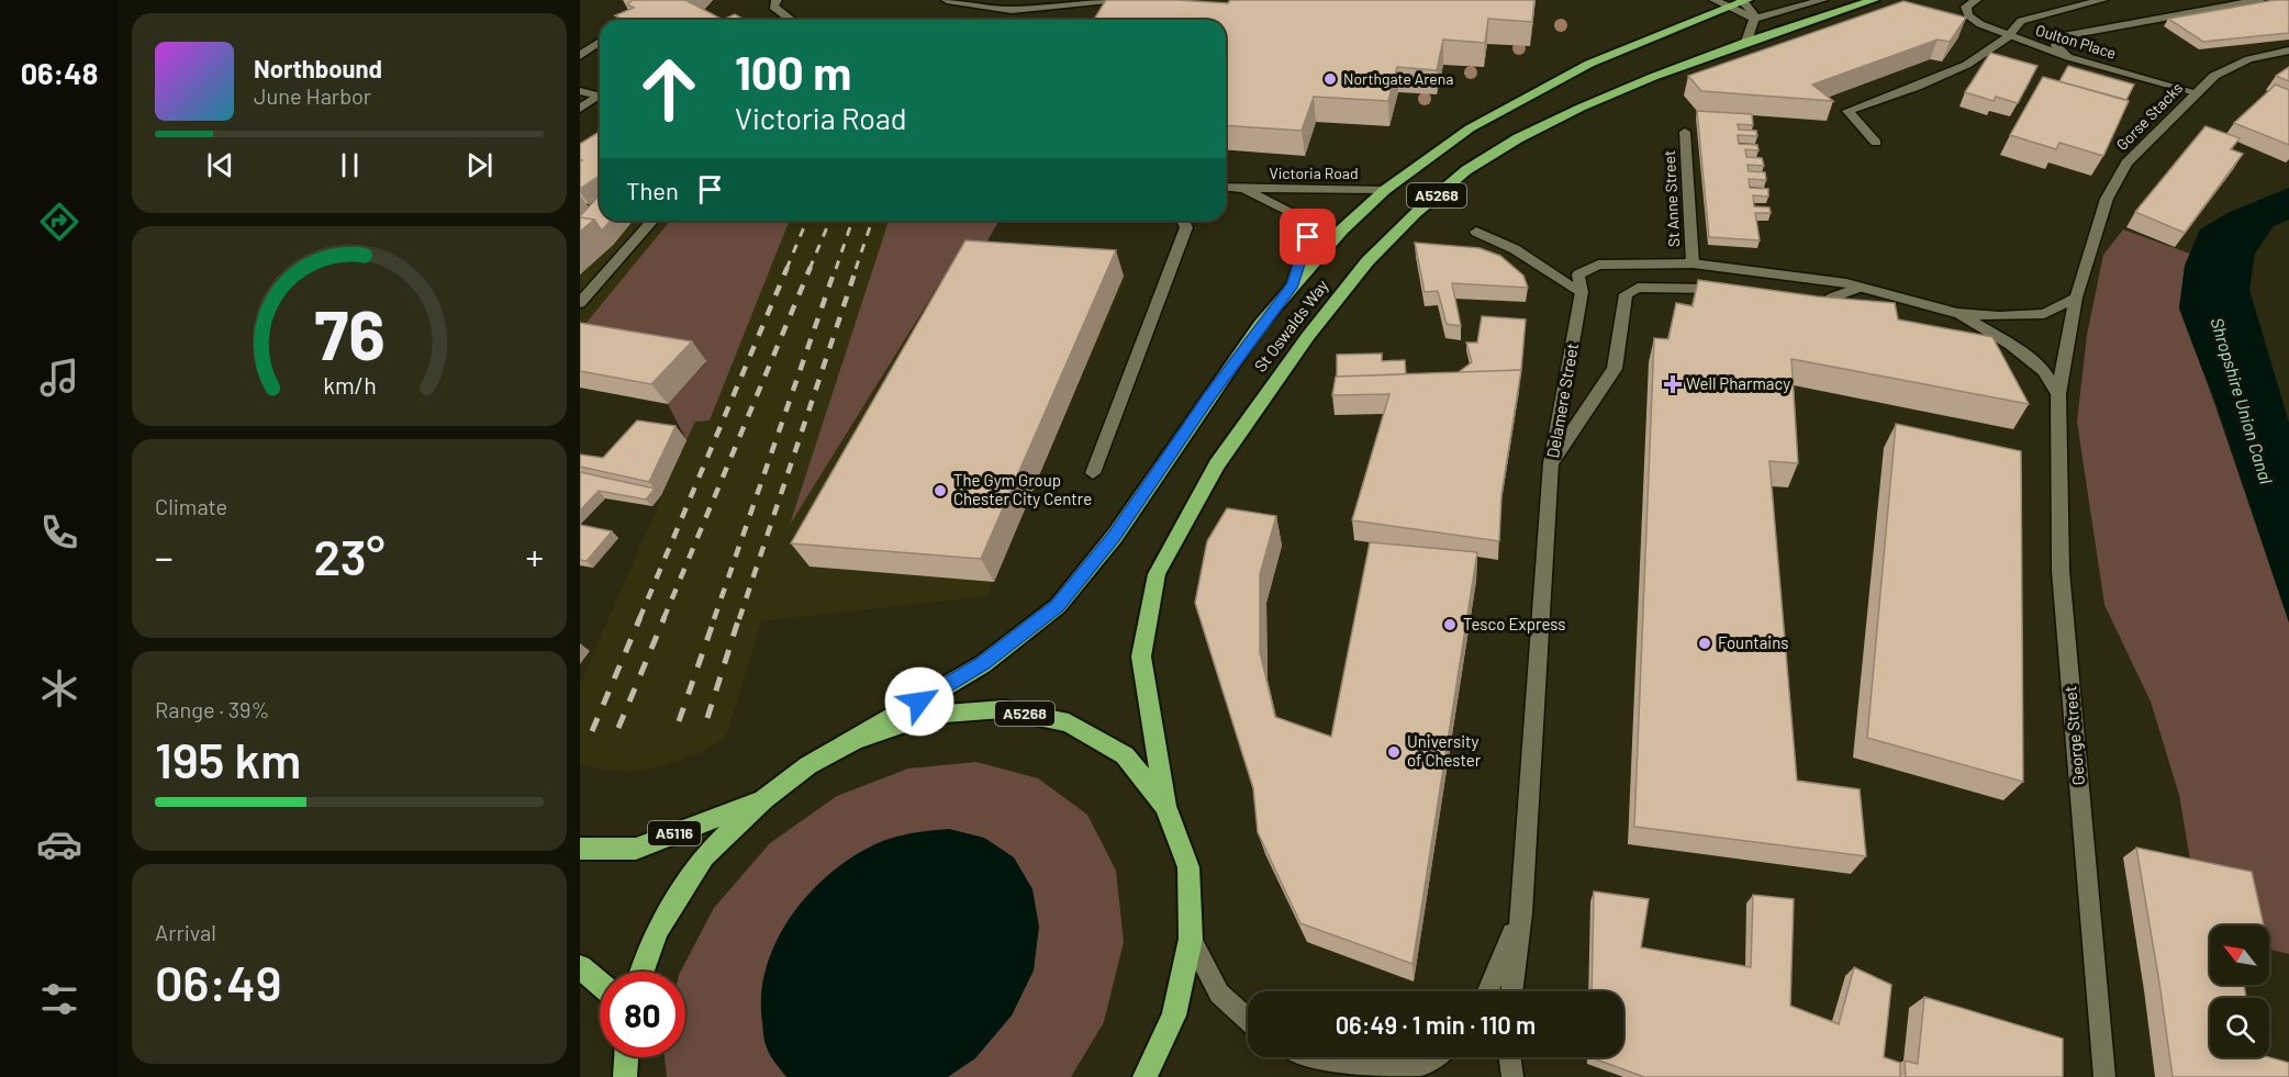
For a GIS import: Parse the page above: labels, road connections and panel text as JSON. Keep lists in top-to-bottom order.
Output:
{
  "streets": {
    "highway": ["A5268", "St Oswalds Way", "A5116"],
    "street": [
      "Oulton Place",
      "Gorse Stacks",
      "Victoria Road",
      "St Anne Street",
      "Delamere Street",
      "George Street"
    ]
  },
  "crossings": [
    ["Oulton Place", "Gorse Stacks"],
    ["Gorse Stacks", "Delamere Street"],
    ["Gorse Stacks", "George Street"],
    ["Victoria Road", "St Oswalds Way"],
    ["A5268", "St Oswalds Way"],
    ["A5268", "A5116"],
    ["St Anne Street", "Delamere Street"],
    ["Delamere Street", "George Street"]
  ],
  "water": ["Shropshire Union Canal"],
  "places": {
    "other": [
      "Northgate Arena",
      "The Gym Group Chester City Centre",
      "Tesco Express",
      "Fountains",
      "University of Chester"
    ],
    "health": ["Well Pharmacy"]
  },
  "north": "top left",
  "page": {
    "tabs": "06:48",
    "turn": ["100 m", "Victoria Road"],
    "song": ["Northbound", "June Harbor"],
    "then": "Then",
    "tile": [
      "Climate",
      ["Range · 39%", "195 km"],
      ["Arrival", "06:49"]
    ],
    "heat": ["−", "23°", "+"],
    "limit": "80",
    "trip": "06:49 · 1 min · 110 m",
    "gauge": ["76", "km/h"]
  }
}
